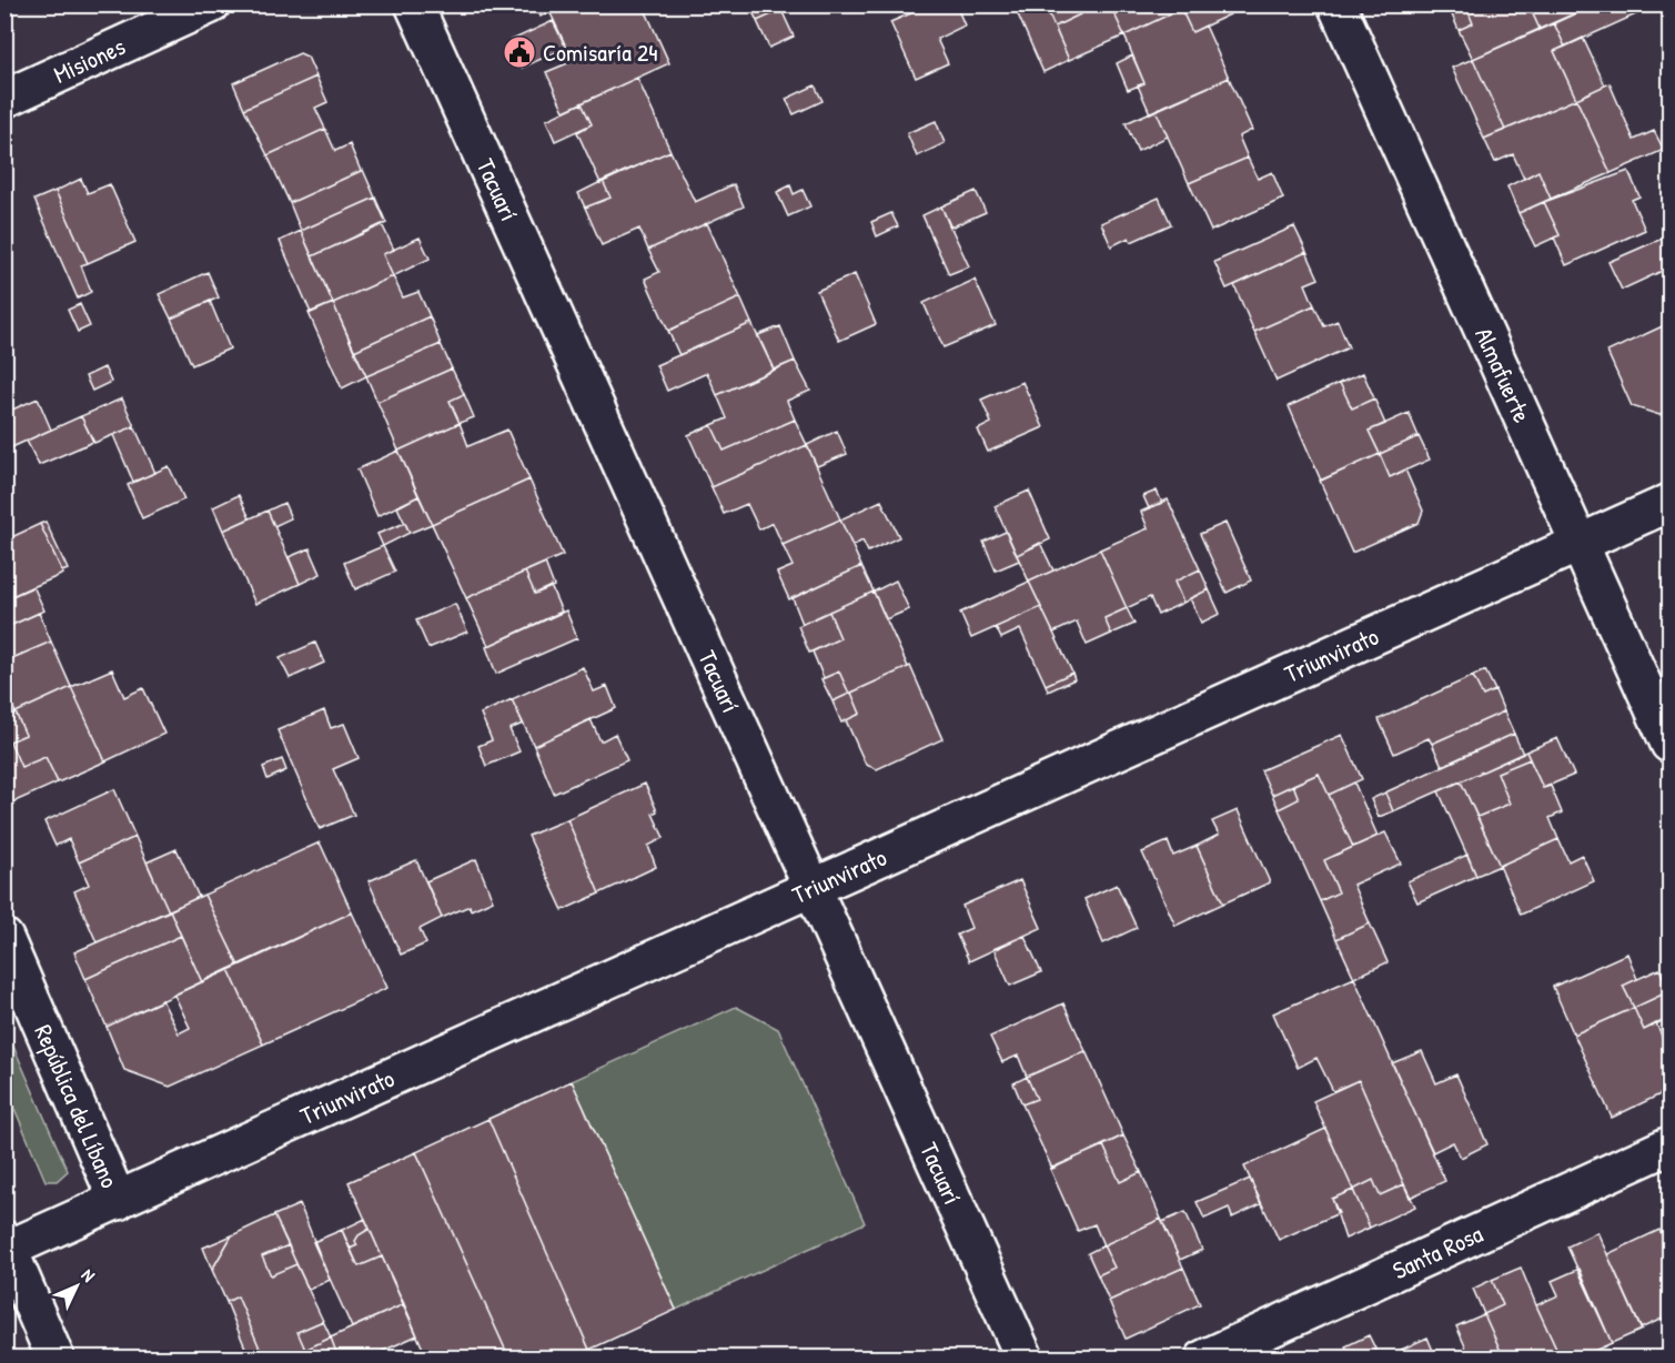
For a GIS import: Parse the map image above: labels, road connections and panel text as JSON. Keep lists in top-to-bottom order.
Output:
{
  "streets": {
    "street": [
      "Misiones",
      "Tacuarí",
      "Almafuerte",
      "Triunvirato",
      "República del Líbano",
      "Santa Rosa"
    ]
  },
  "crossings": [
    ["Tacuarí", "Triunvirato"],
    ["Almafuerte", "Triunvirato"],
    ["Triunvirato", "República del Líbano"]
  ],
  "places": {
    "public building": ["Comisaría 24"]
  },
  "north": "top right"
}
